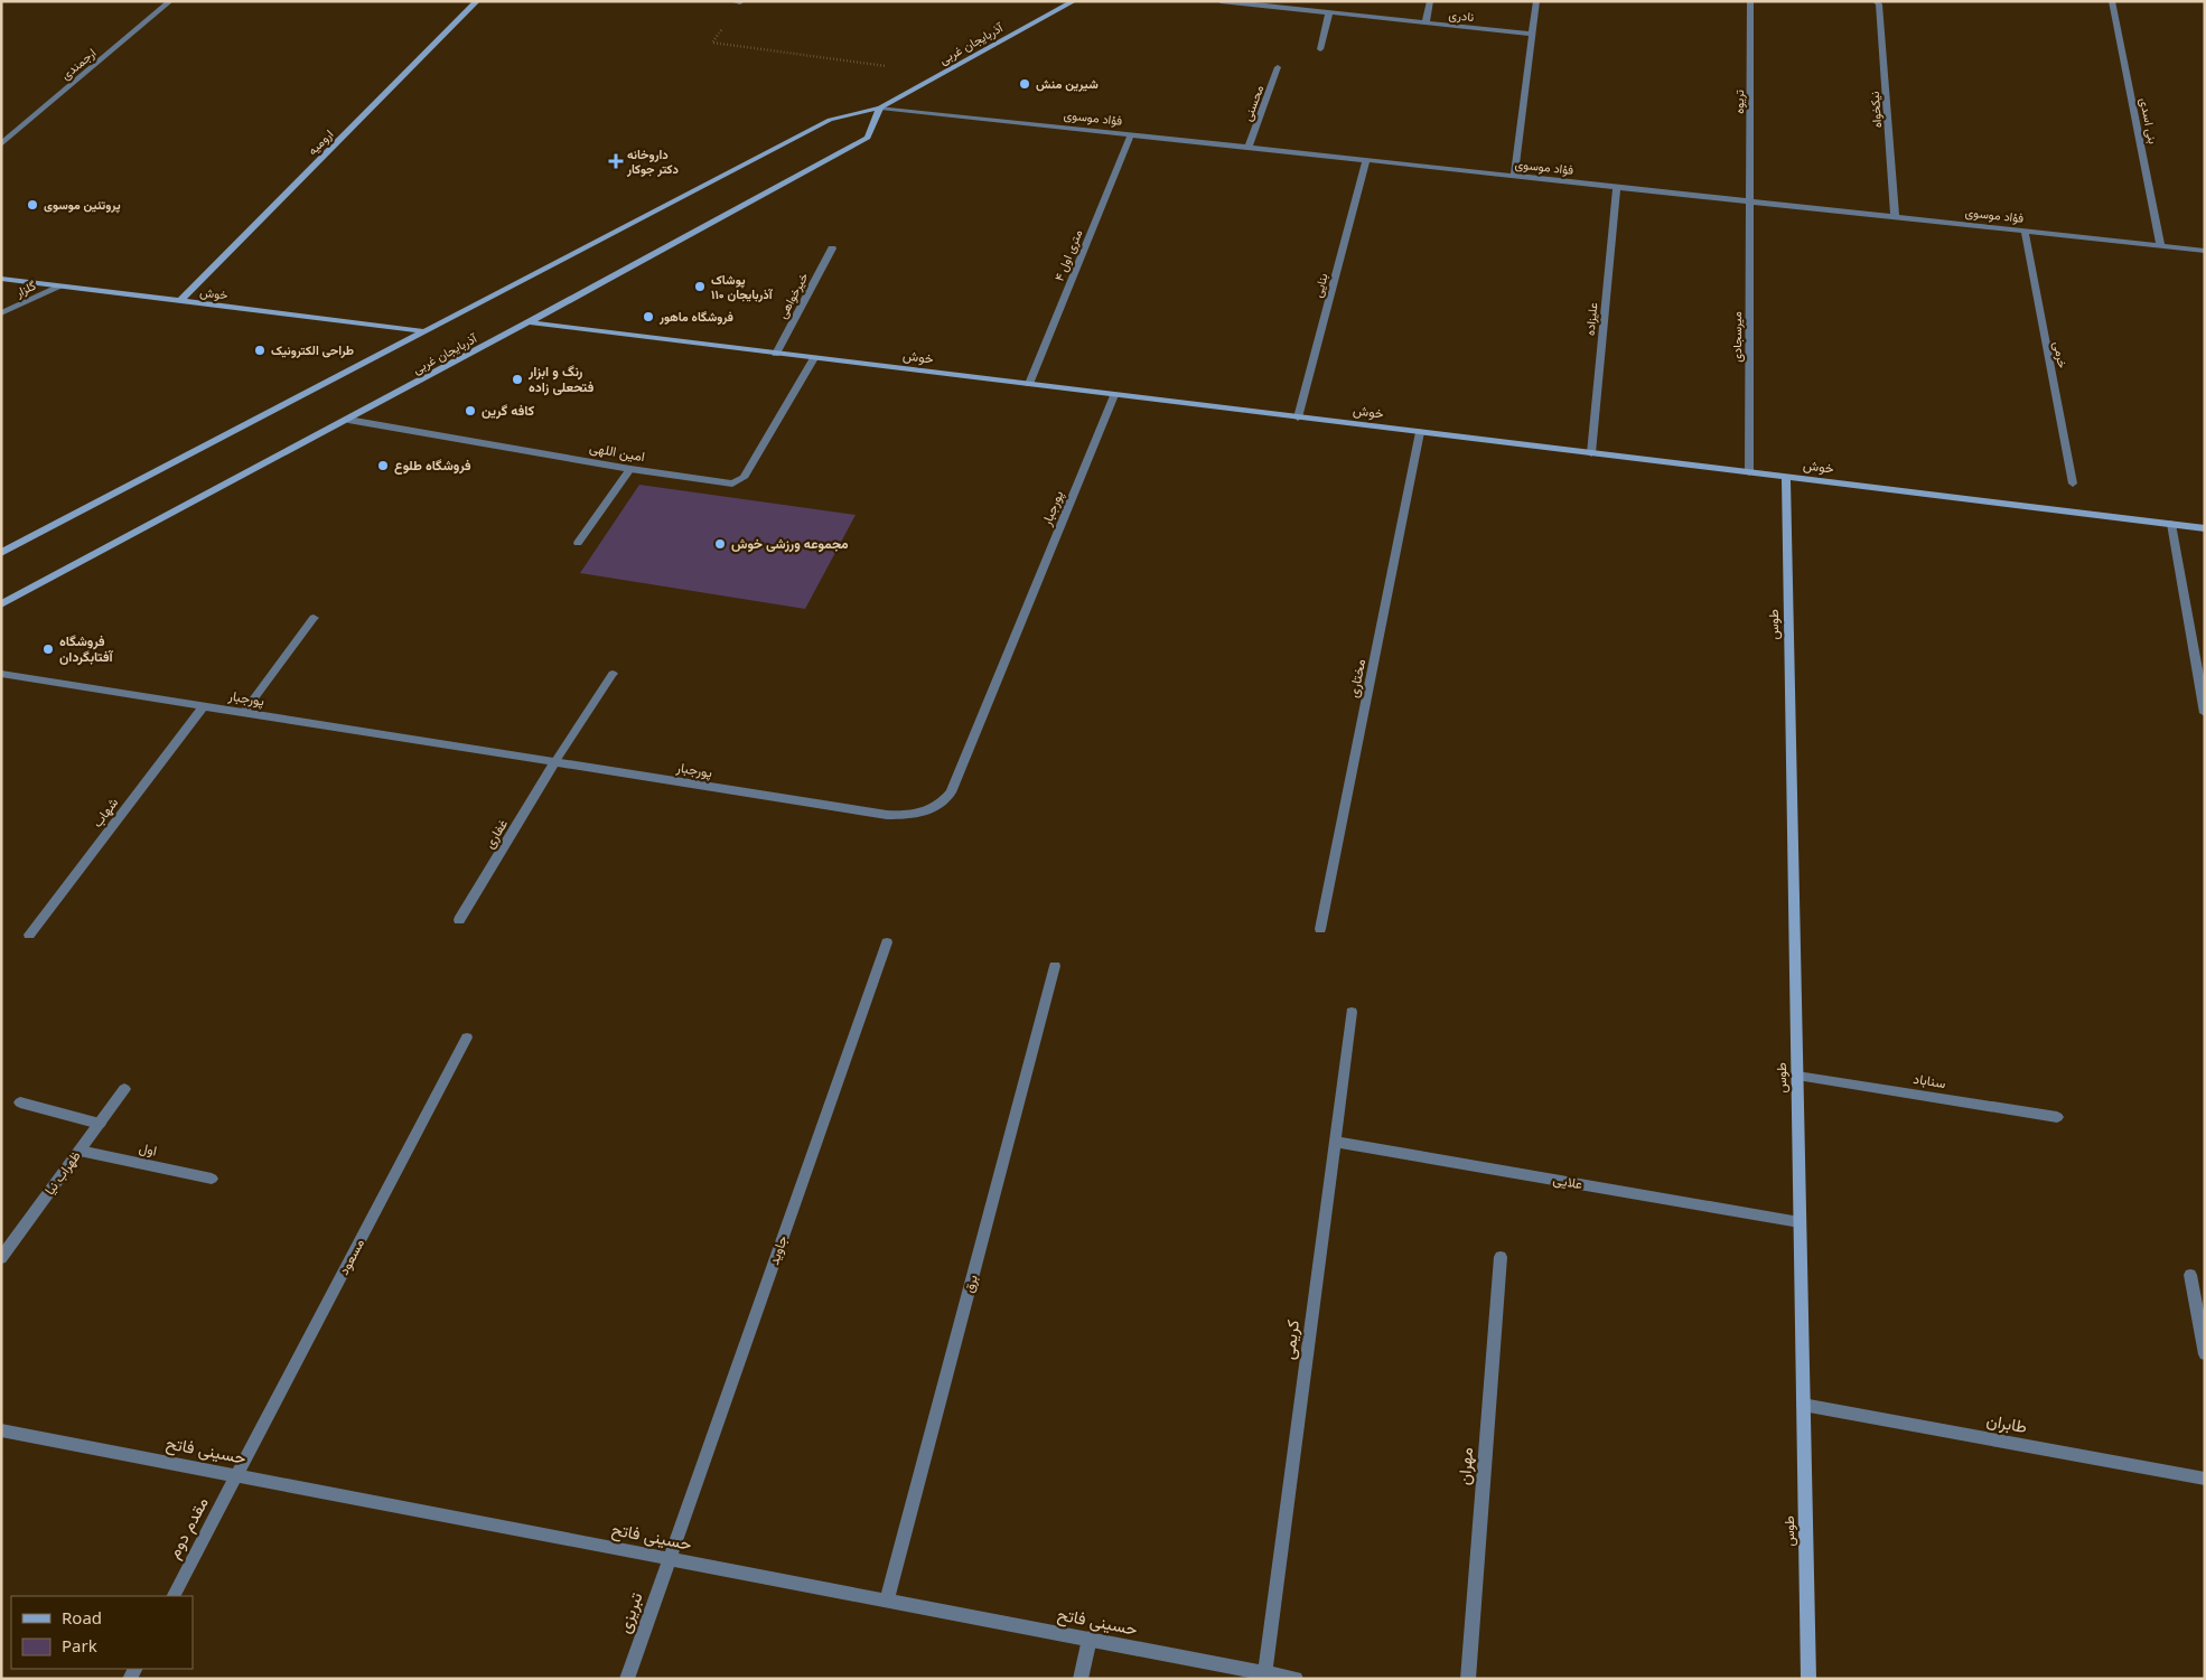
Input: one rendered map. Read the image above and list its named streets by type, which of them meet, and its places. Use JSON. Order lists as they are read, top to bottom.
{
  "streets": {
    "main road": [
      "آذربایجان غربی",
      "ارومیه",
      "خوش",
      "طوس"
    ],
    "street": [
      "نادری",
      "ارجمندی",
      "تریوه",
      "محسنی",
      "نیکخواه",
      "فؤاد موسوی",
      "بنی اسدی",
      "۴ متری اول",
      "بنایی",
      "گلزار",
      "خیرخواهی",
      "علیزاده",
      "میرسجادی",
      "خرمی",
      "امین اللهی",
      "پورجبار",
      "مختاری",
      "شهاب",
      "غفاری",
      "سناباد",
      "اول",
      "ظهراب نیا",
      "علایی",
      "جاوید",
      "مسعود",
      "برق",
      "کریمی",
      "طابران",
      "حسینی فاتح",
      "مهران",
      "مقدم دوم",
      "تبریزی"
    ]
  },
  "crossings": [
    ["آذربایجان غربی", "فؤاد موسوی"],
    ["آذربایجان غربی", "خوش"],
    ["آذربایجان غربی", "امین اللهی"],
    ["تریوه", "فؤاد موسوی"],
    ["تریوه", "میرسجادی"],
    ["محسنی", "فؤاد موسوی"],
    ["نیکخواه", "فؤاد موسوی"],
    ["فؤاد موسوی", "بنی اسدی"],
    ["فؤاد موسوی", "۴ متری اول"],
    ["فؤاد موسوی", "بنایی"],
    ["فؤاد موسوی", "علیزاده"],
    ["فؤاد موسوی", "میرسجادی"],
    ["فؤاد موسوی", "خرمی"],
    ["ارومیه", "خوش"],
    ["۴ متری اول", "خوش"],
    ["بنایی", "خوش"],
    ["گلزار", "خوش"],
    ["خوش", "خیرخواهی"],
    ["خوش", "علیزاده"],
    ["خوش", "میرسجادی"],
    ["خوش", "امین اللهی"],
    ["خوش", "پورجبار"],
    ["خوش", "طوس"],
    ["خوش", "مختاری"],
    ["پورجبار", "شهاب"],
    ["پورجبار", "غفاری"],
    ["طوس", "سناباد"],
    ["طوس", "علایی"],
    ["طوس", "طابران"],
    ["اول", "ظهراب نیا"],
    ["علایی", "کریمی"],
    ["جاوید", "حسینی فاتح"],
    ["جاوید", "تبریزی"],
    ["مسعود", "حسینی فاتح"],
    ["مسعود", "مقدم دوم"],
    ["برق", "حسینی فاتح"],
    ["کریمی", "حسینی فاتح"],
    ["حسینی فاتح", "مقدم دوم"],
    ["حسینی فاتح", "تبریزی"]
  ],
  "places": {
    "other": [
      "شیرین منش",
      "پروتئین موسوی",
      "پوشاک آذربایجان ۱۱۰",
      "فروشگاه ماهور",
      "طراحی الکترونیک",
      "رنگ و ابزار فتحعلی زاده",
      "کافه گرین",
      "فروشگاه طلوع",
      "مجموعه ورزشی خوش",
      "فروشگاه آفتابگردان"
    ],
    "health": ["داروخانه دکتر جوکار"]
  },
  "legend": ["Road", "Park"]
}
